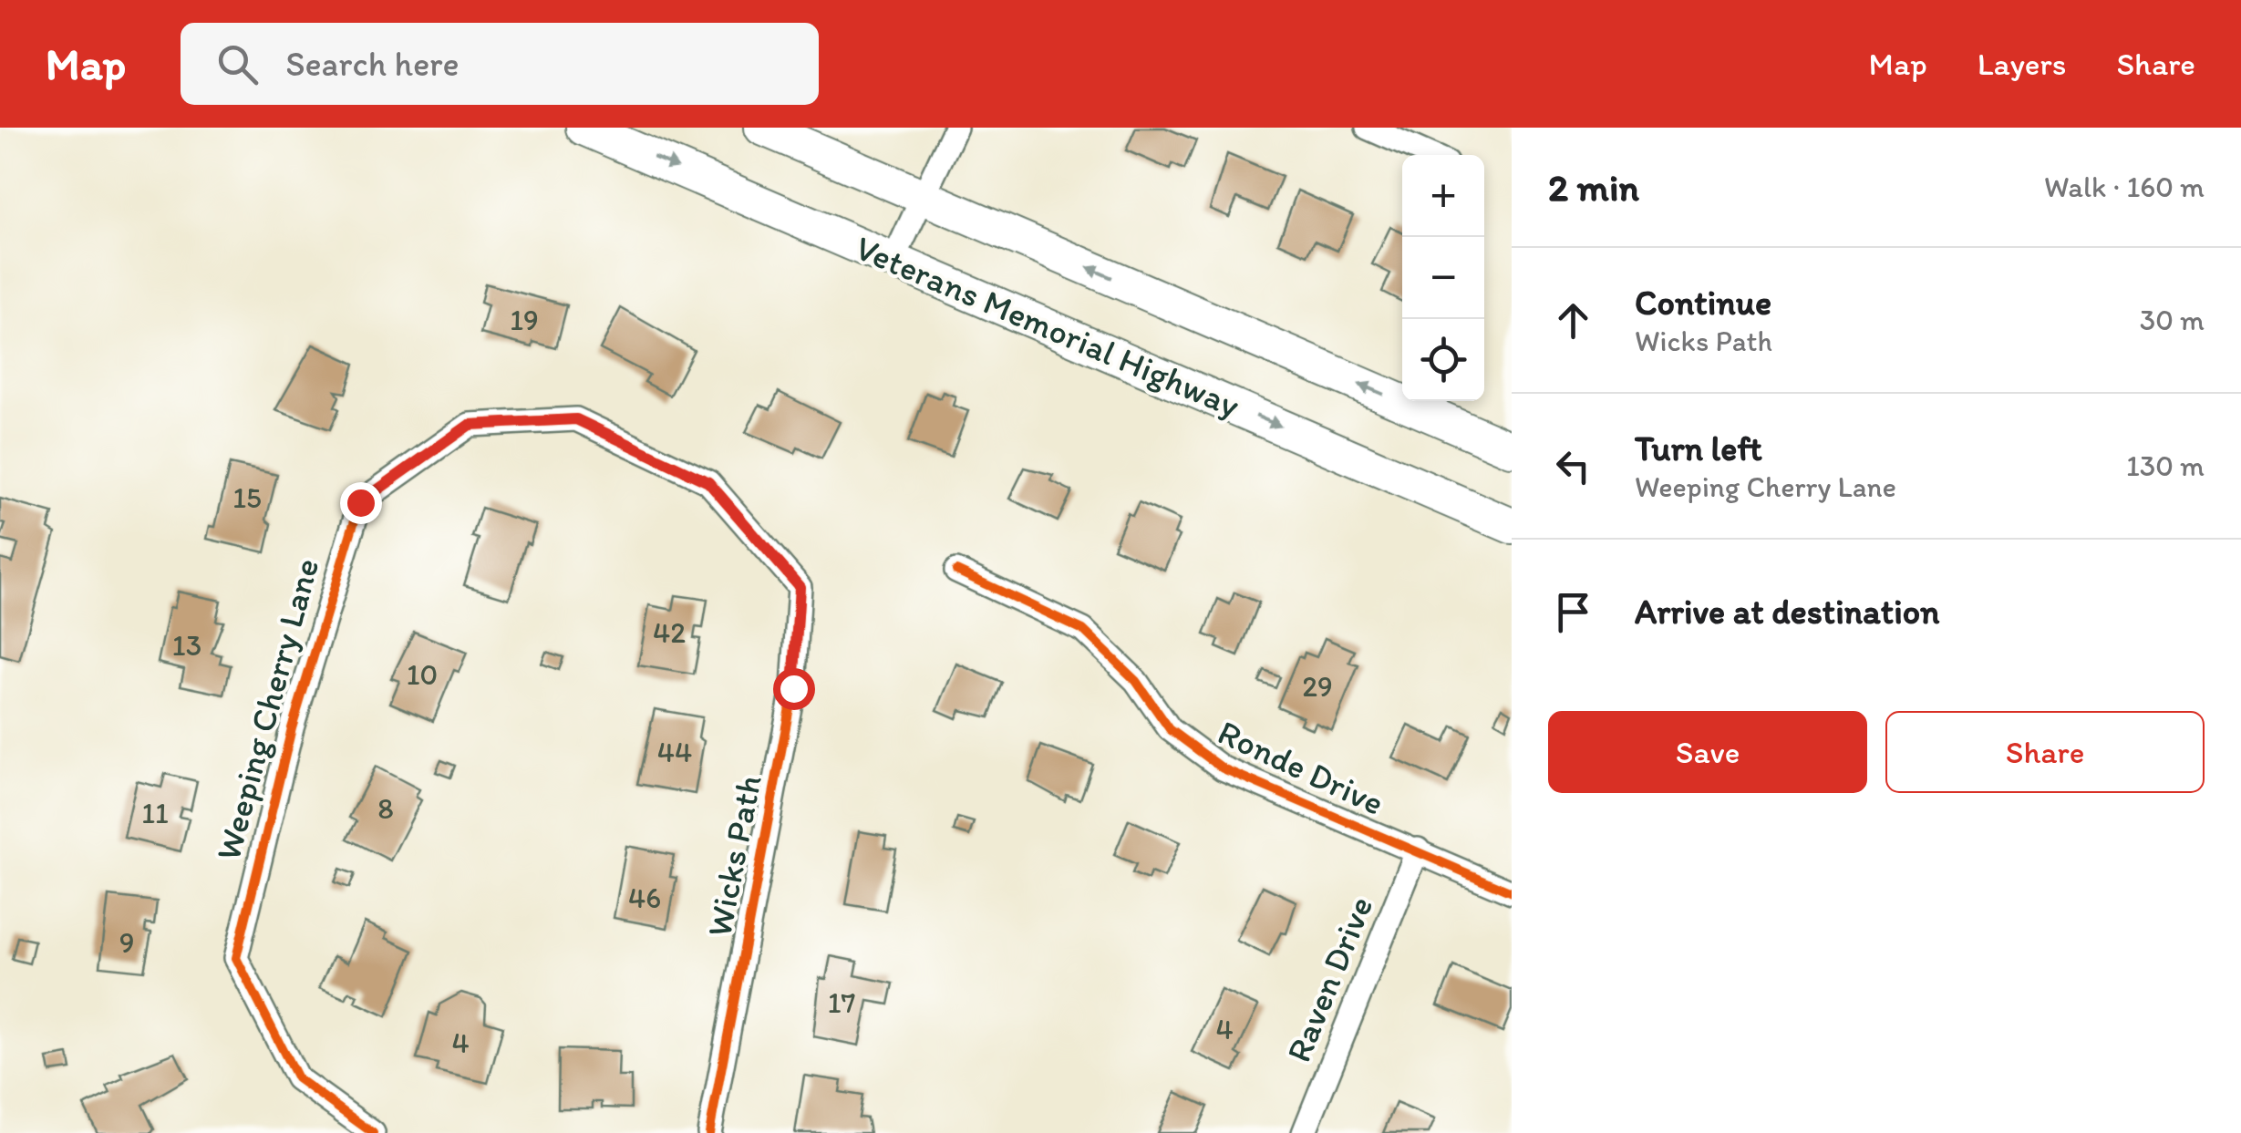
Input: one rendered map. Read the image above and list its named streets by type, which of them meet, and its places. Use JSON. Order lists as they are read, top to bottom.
{
  "streets": {
    "main road": ["Veterans Memorial Highway"],
    "street": [
      "Weeping Cherry Lane",
      "Ronde Drive",
      "Wicks Path",
      "Raven Drive"
    ]
  },
  "crossings": [
    ["Weeping Cherry Lane", "Wicks Path"],
    ["Ronde Drive", "Raven Drive"]
  ],
  "house_numbers": [
    "19",
    "15",
    "42",
    "13",
    "10",
    "29",
    "44",
    "8",
    "11",
    "46",
    "9",
    "17",
    "4",
    "4"
  ],
  "page": {
    "header": "Map",
    "search": "Search here",
    "nav": ["Map", "Layers", "Share"],
    "heading": ["2 min", "Walk · 160 m"],
    "map_buttons": ["+", "−"],
    "list": [
      ["Continue", "Wicks Path", "30 m"],
      ["Turn left", "Weeping Cherry Lane", "130 m"],
      "Arrive at destination"
    ],
    "buttons": ["Save", "Share"]
  }
}
